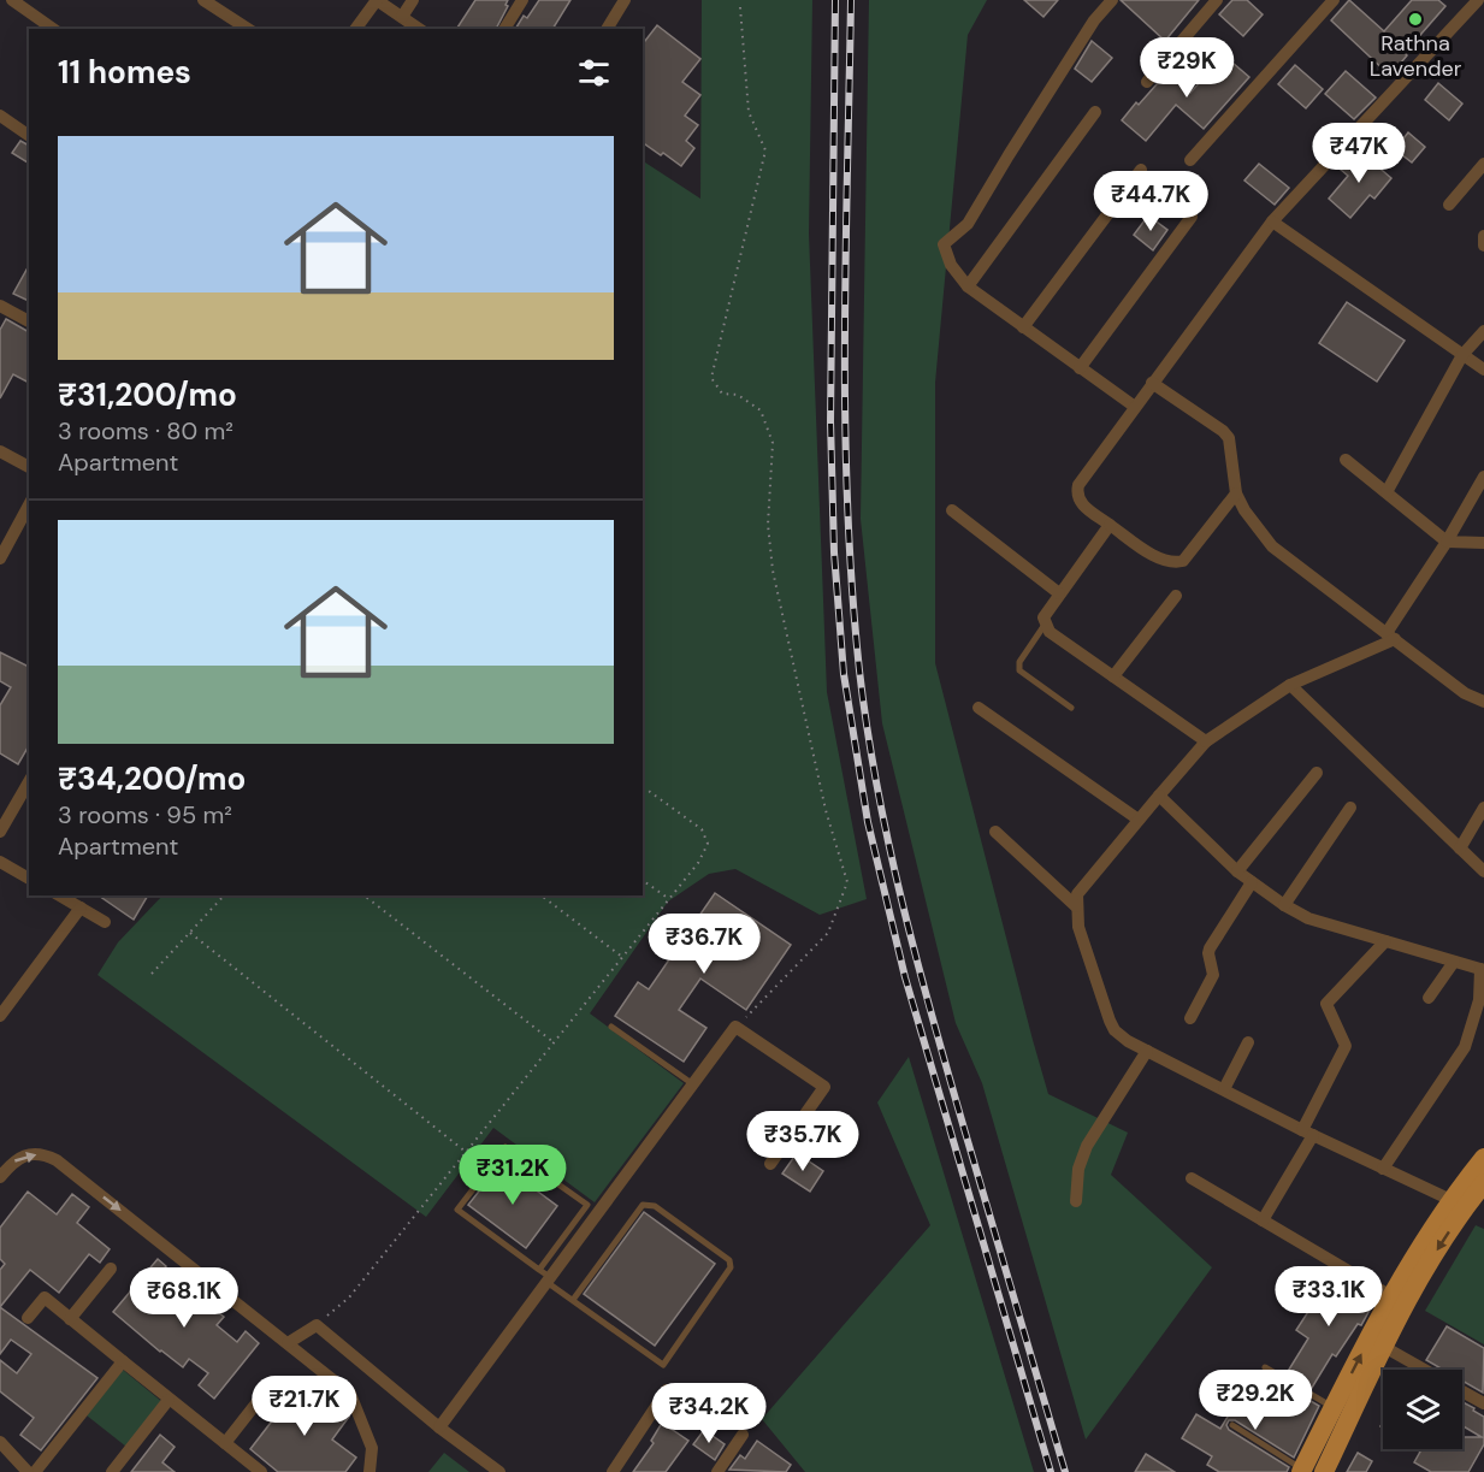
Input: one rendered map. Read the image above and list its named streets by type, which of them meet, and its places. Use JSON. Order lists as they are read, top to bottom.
{
  "places": ["Rathna Lavender"],
  "page": {
    "heading": "11 homes",
    "price": [
      "₹29K",
      "₹47K",
      "₹44.7K",
      "₹36.7K",
      "₹35.7K",
      "₹31.2K",
      "₹33.1K",
      "₹68.1K",
      "₹29.2K",
      "₹21.7K",
      "₹34.2K"
    ],
    "list": [
      {
        "name": "₹31,200/mo",
        "note": "3 rooms · 80 m² · Apartment"
      },
      {
        "name": "₹34,200/mo",
        "note": "3 rooms · 95 m² · Apartment"
      }
    ]
  }
}
